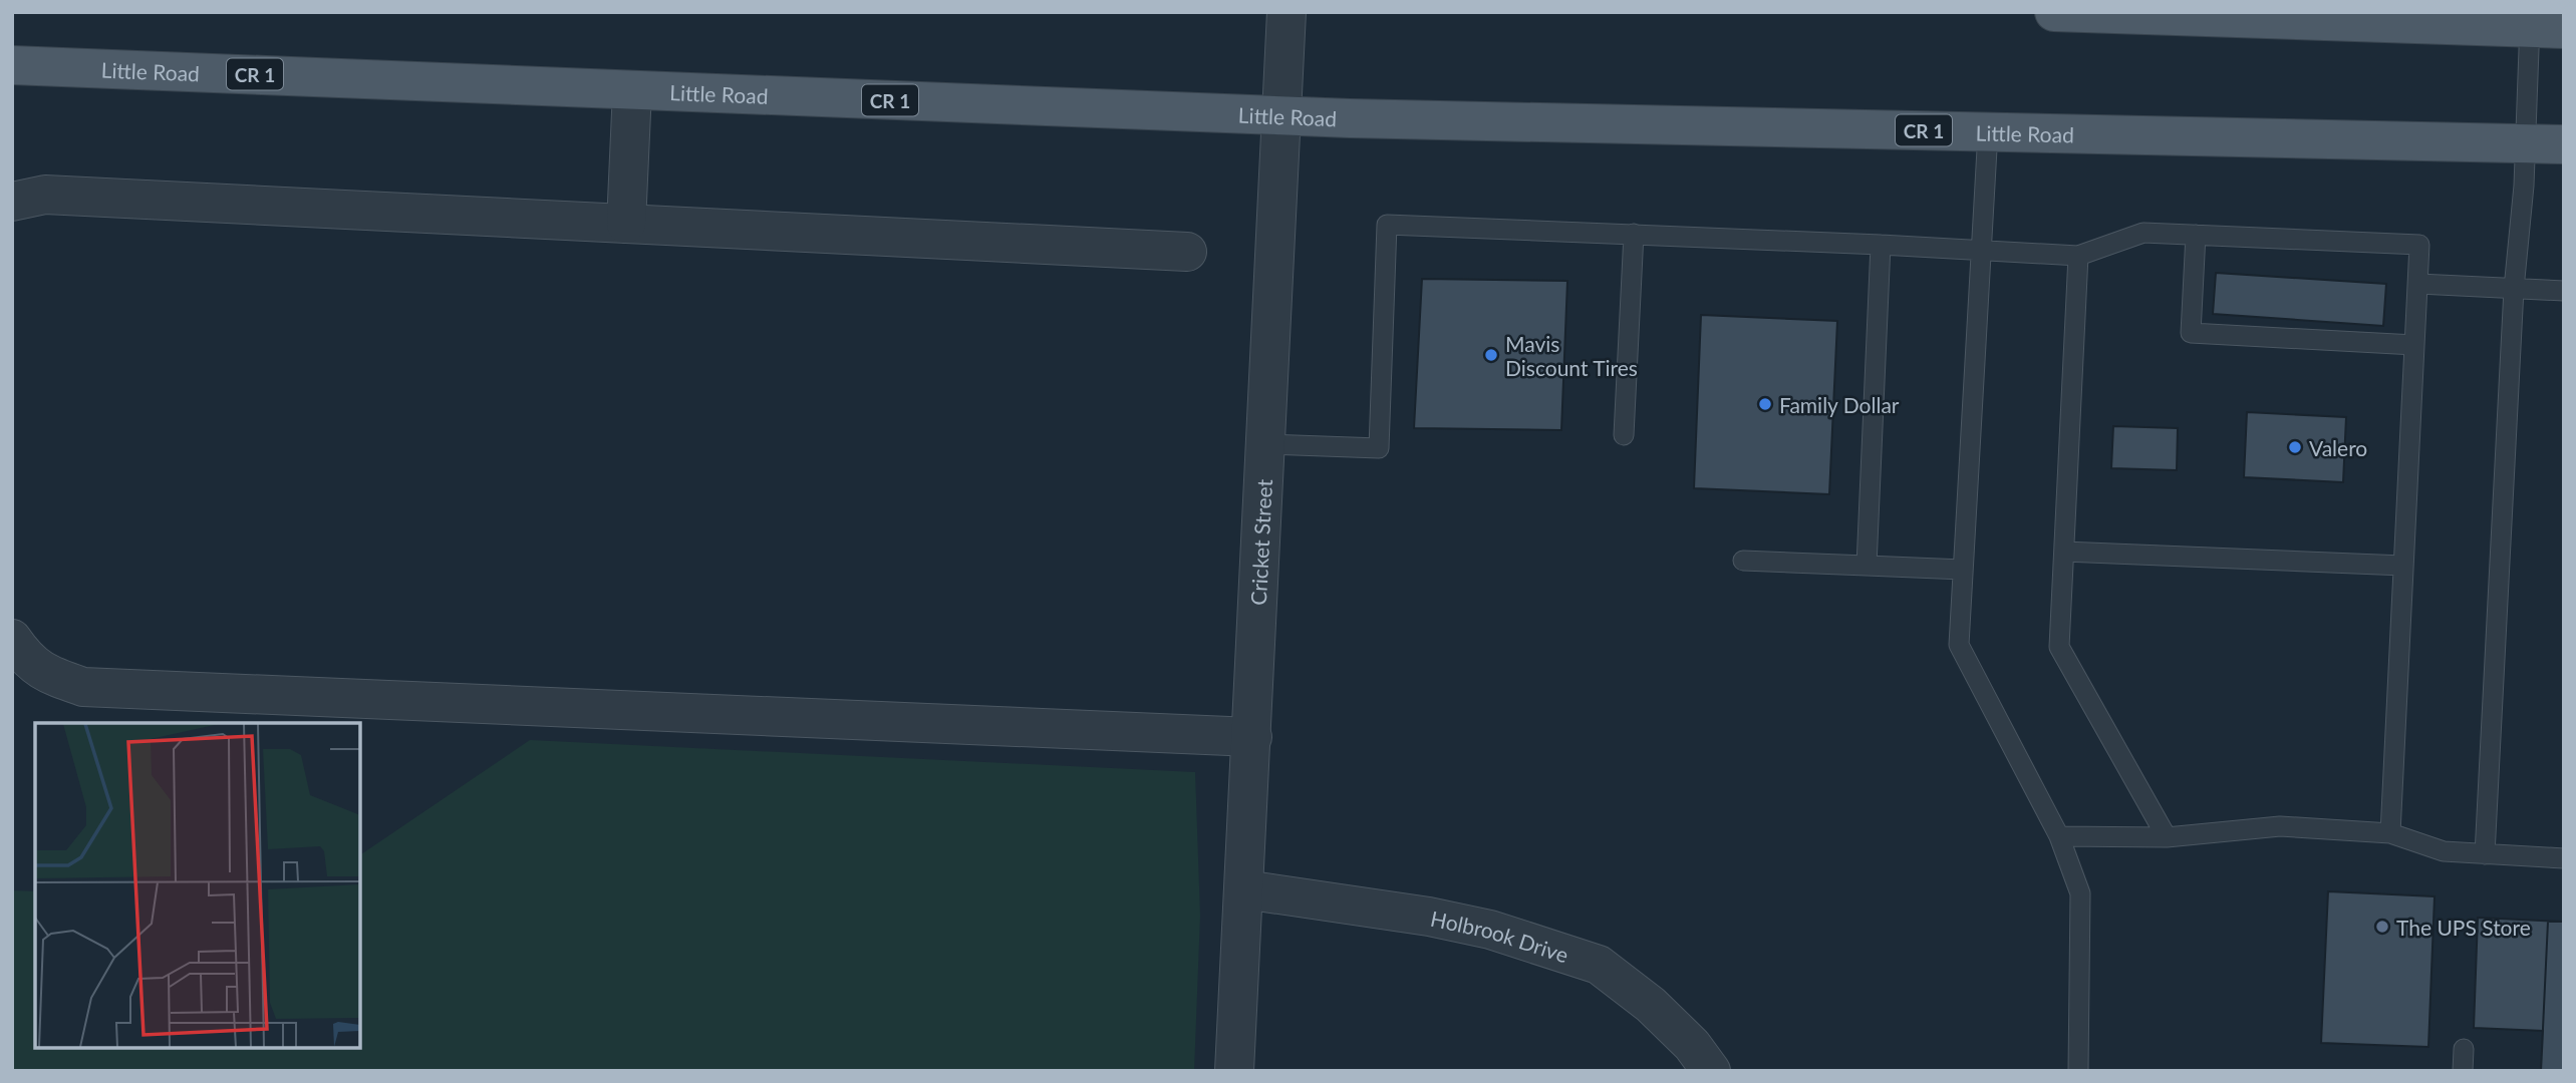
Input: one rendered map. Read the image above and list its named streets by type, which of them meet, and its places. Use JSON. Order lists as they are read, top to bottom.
{
  "streets": {
    "main road": ["Little Road", "CR 1"],
    "street": ["Cricket Street", "Holbrook Drive"]
  },
  "crossings": [
    ["Little Road", "Cricket Street"],
    ["Cricket Street", "Holbrook Drive"]
  ],
  "places": [
    "Mavis Discount Tires",
    "Family Dollar",
    "Valero",
    "The UPS Store"
  ]
}
